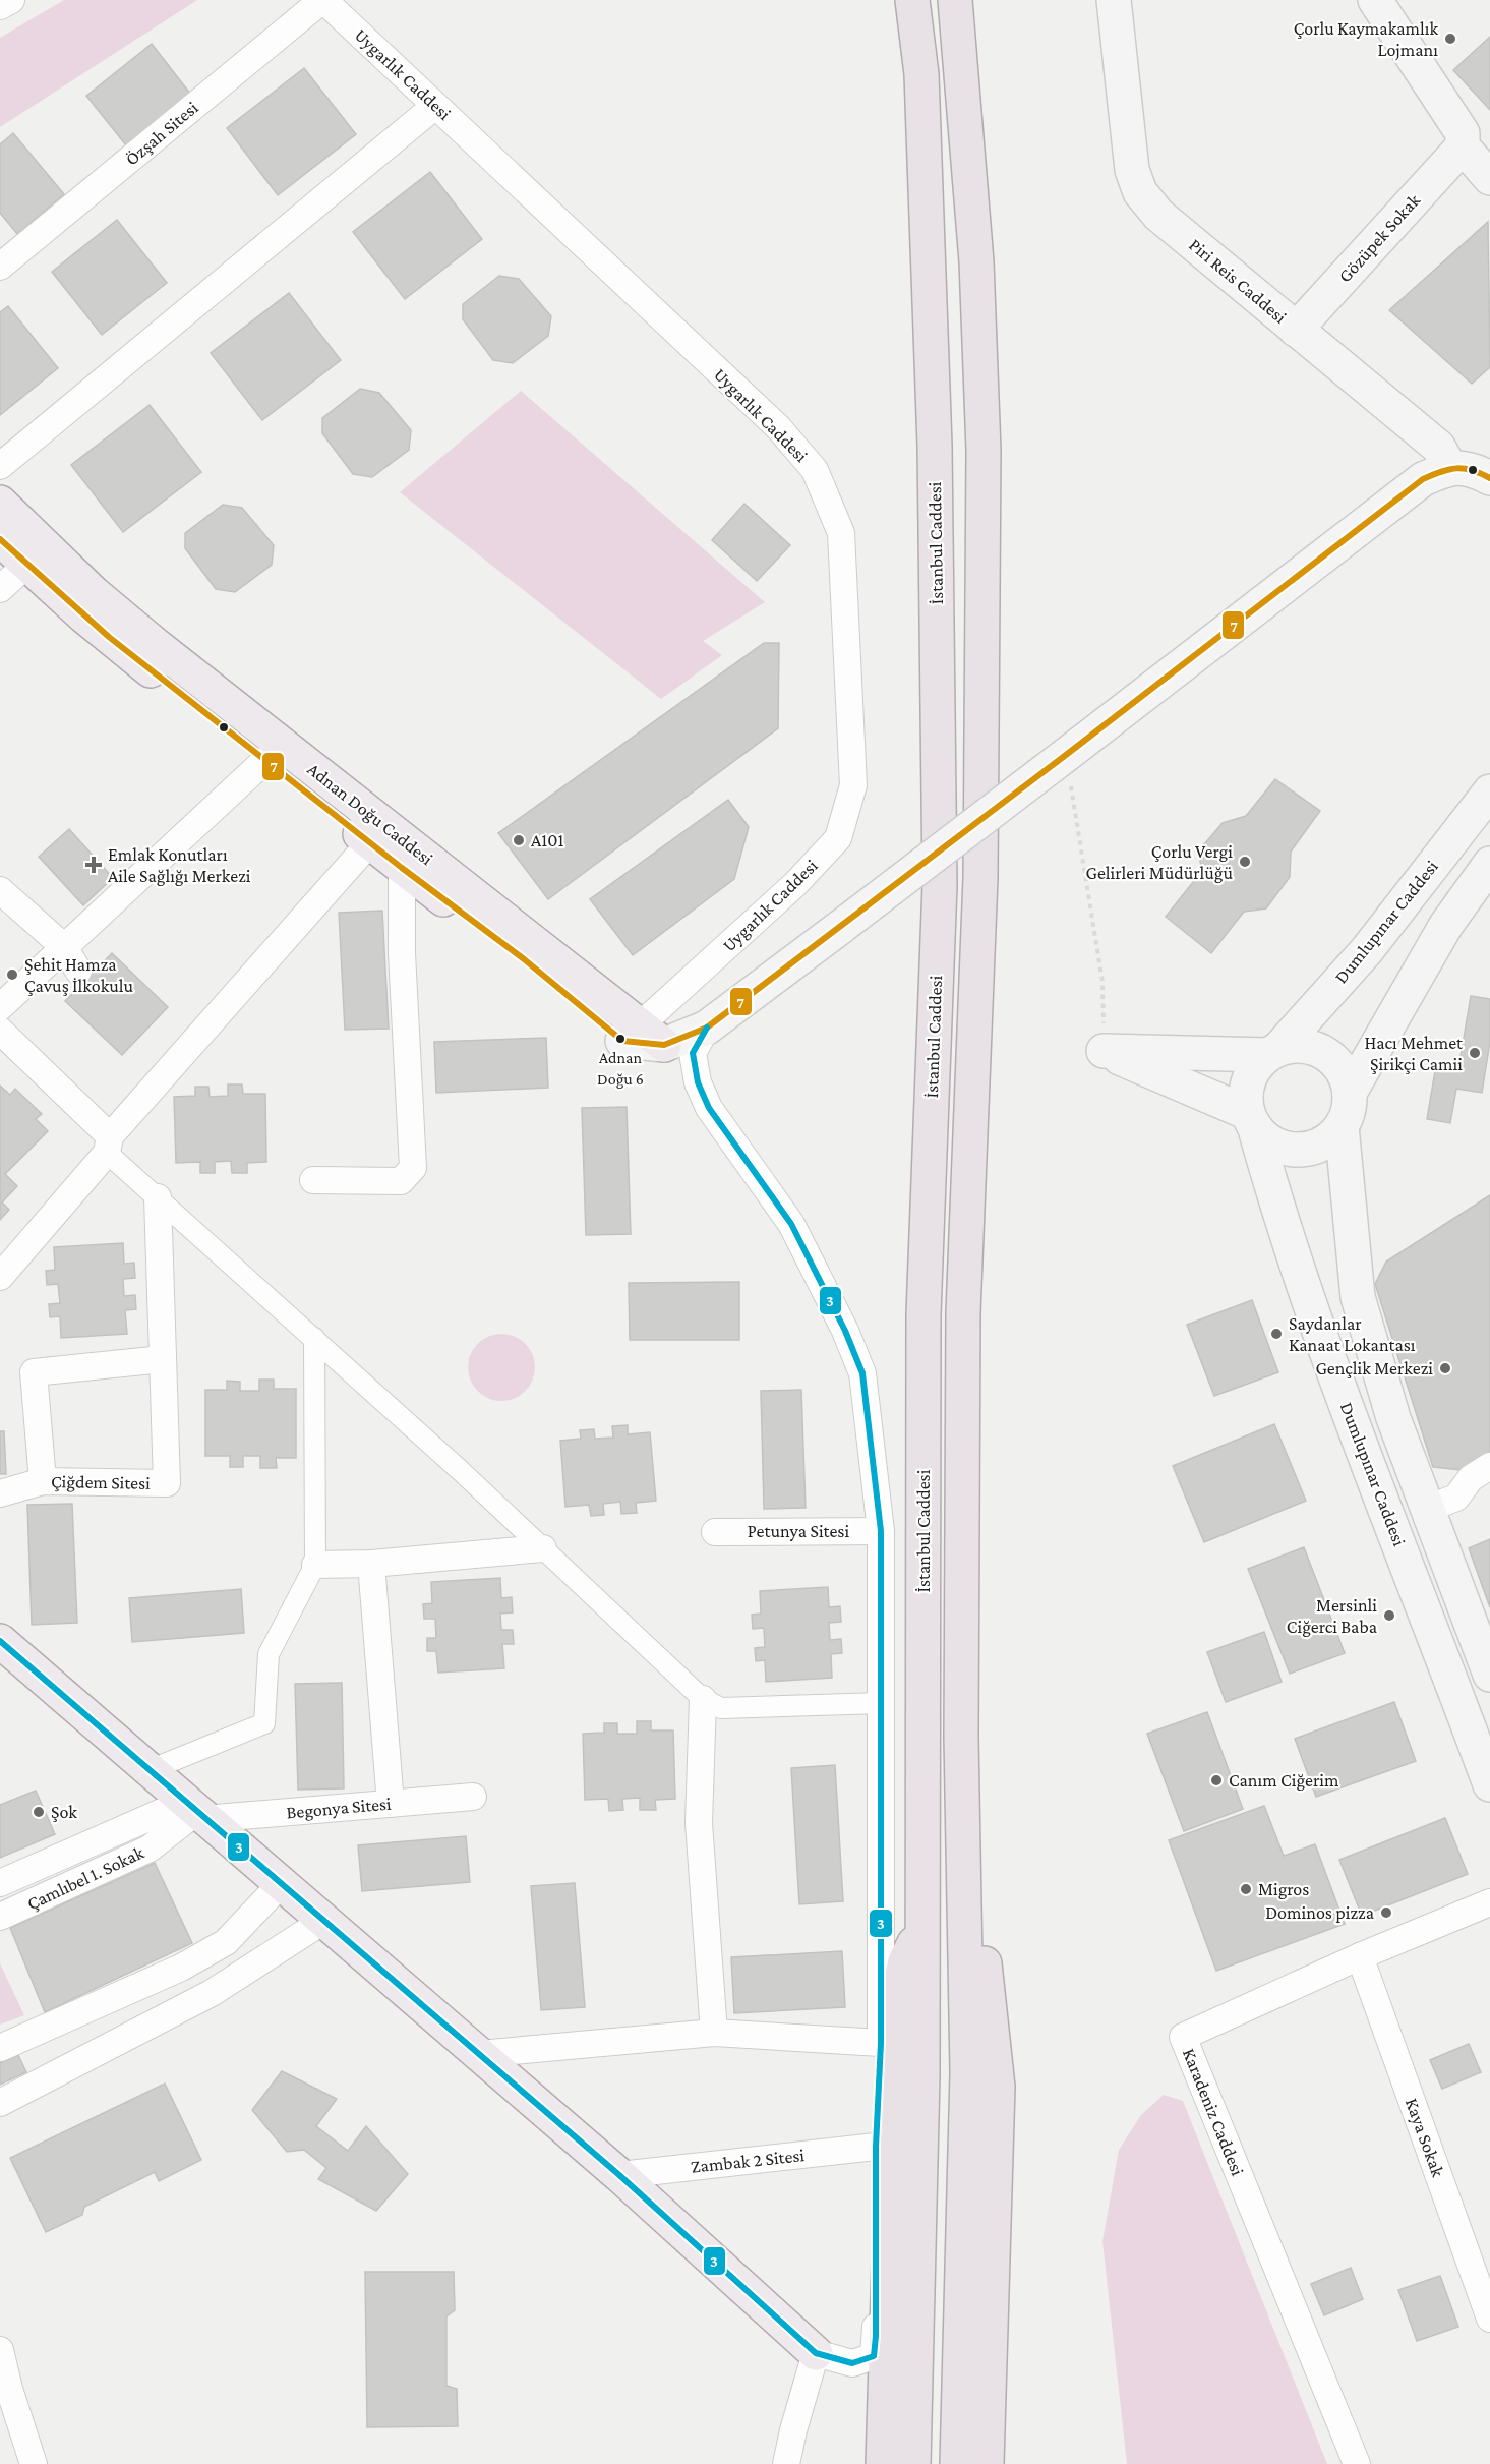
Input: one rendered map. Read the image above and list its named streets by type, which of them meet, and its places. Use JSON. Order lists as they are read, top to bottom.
{
  "streets": {
    "highway": ["İstanbul Caddesi"],
    "main road": [
      "Gözüpek Sokak",
      "Piri Reis Caddesi",
      "Adnan Doğu Caddesi",
      "Dumlupınar Caddesi"
    ],
    "street": [
      "Uygarlık Caddesi",
      "Özşah Sitesi",
      "Çiğdem Sitesi",
      "Petunya Sitesi",
      "Begonya Sitesi",
      "Çamlıbel 1. Sokak",
      "Karadeniz Caddesi",
      "Kaya Sokak",
      "Zambak 2 Sitesi"
    ]
  },
  "crossings": [
    ["Uygarlık Caddesi", "Özşah Sitesi"],
    ["Uygarlık Caddesi", "Adnan Doğu Caddesi"],
    ["Gözüpek Sokak", "Piri Reis Caddesi"],
    ["Begonya Sitesi", "Çamlıbel 1. Sokak"],
    ["Karadeniz Caddesi", "Kaya Sokak"]
  ],
  "places": {
    "other": [
      "Çorlu Kaymakamlık Lojmanı",
      "A101",
      "Çorlu Vergi Gelirleri Müdürlüğü",
      "Şehit Hamza Çavuş İlkokulu",
      "Adnan Doğu 6",
      "Hacı Mehmet Şirikçi Camii",
      "Saydanlar Kanaat Lokantası",
      "Gençlik Merkezi",
      "Mersinli Ciğerci Baba",
      "Canım Ciğerim",
      "Şok",
      "Migros",
      "Dominos pizza"
    ],
    "health": ["Emlak Konutları Aile Sağlığı Merkezi"]
  },
  "lines": ["transit line 7", "transit line 3"]
}
